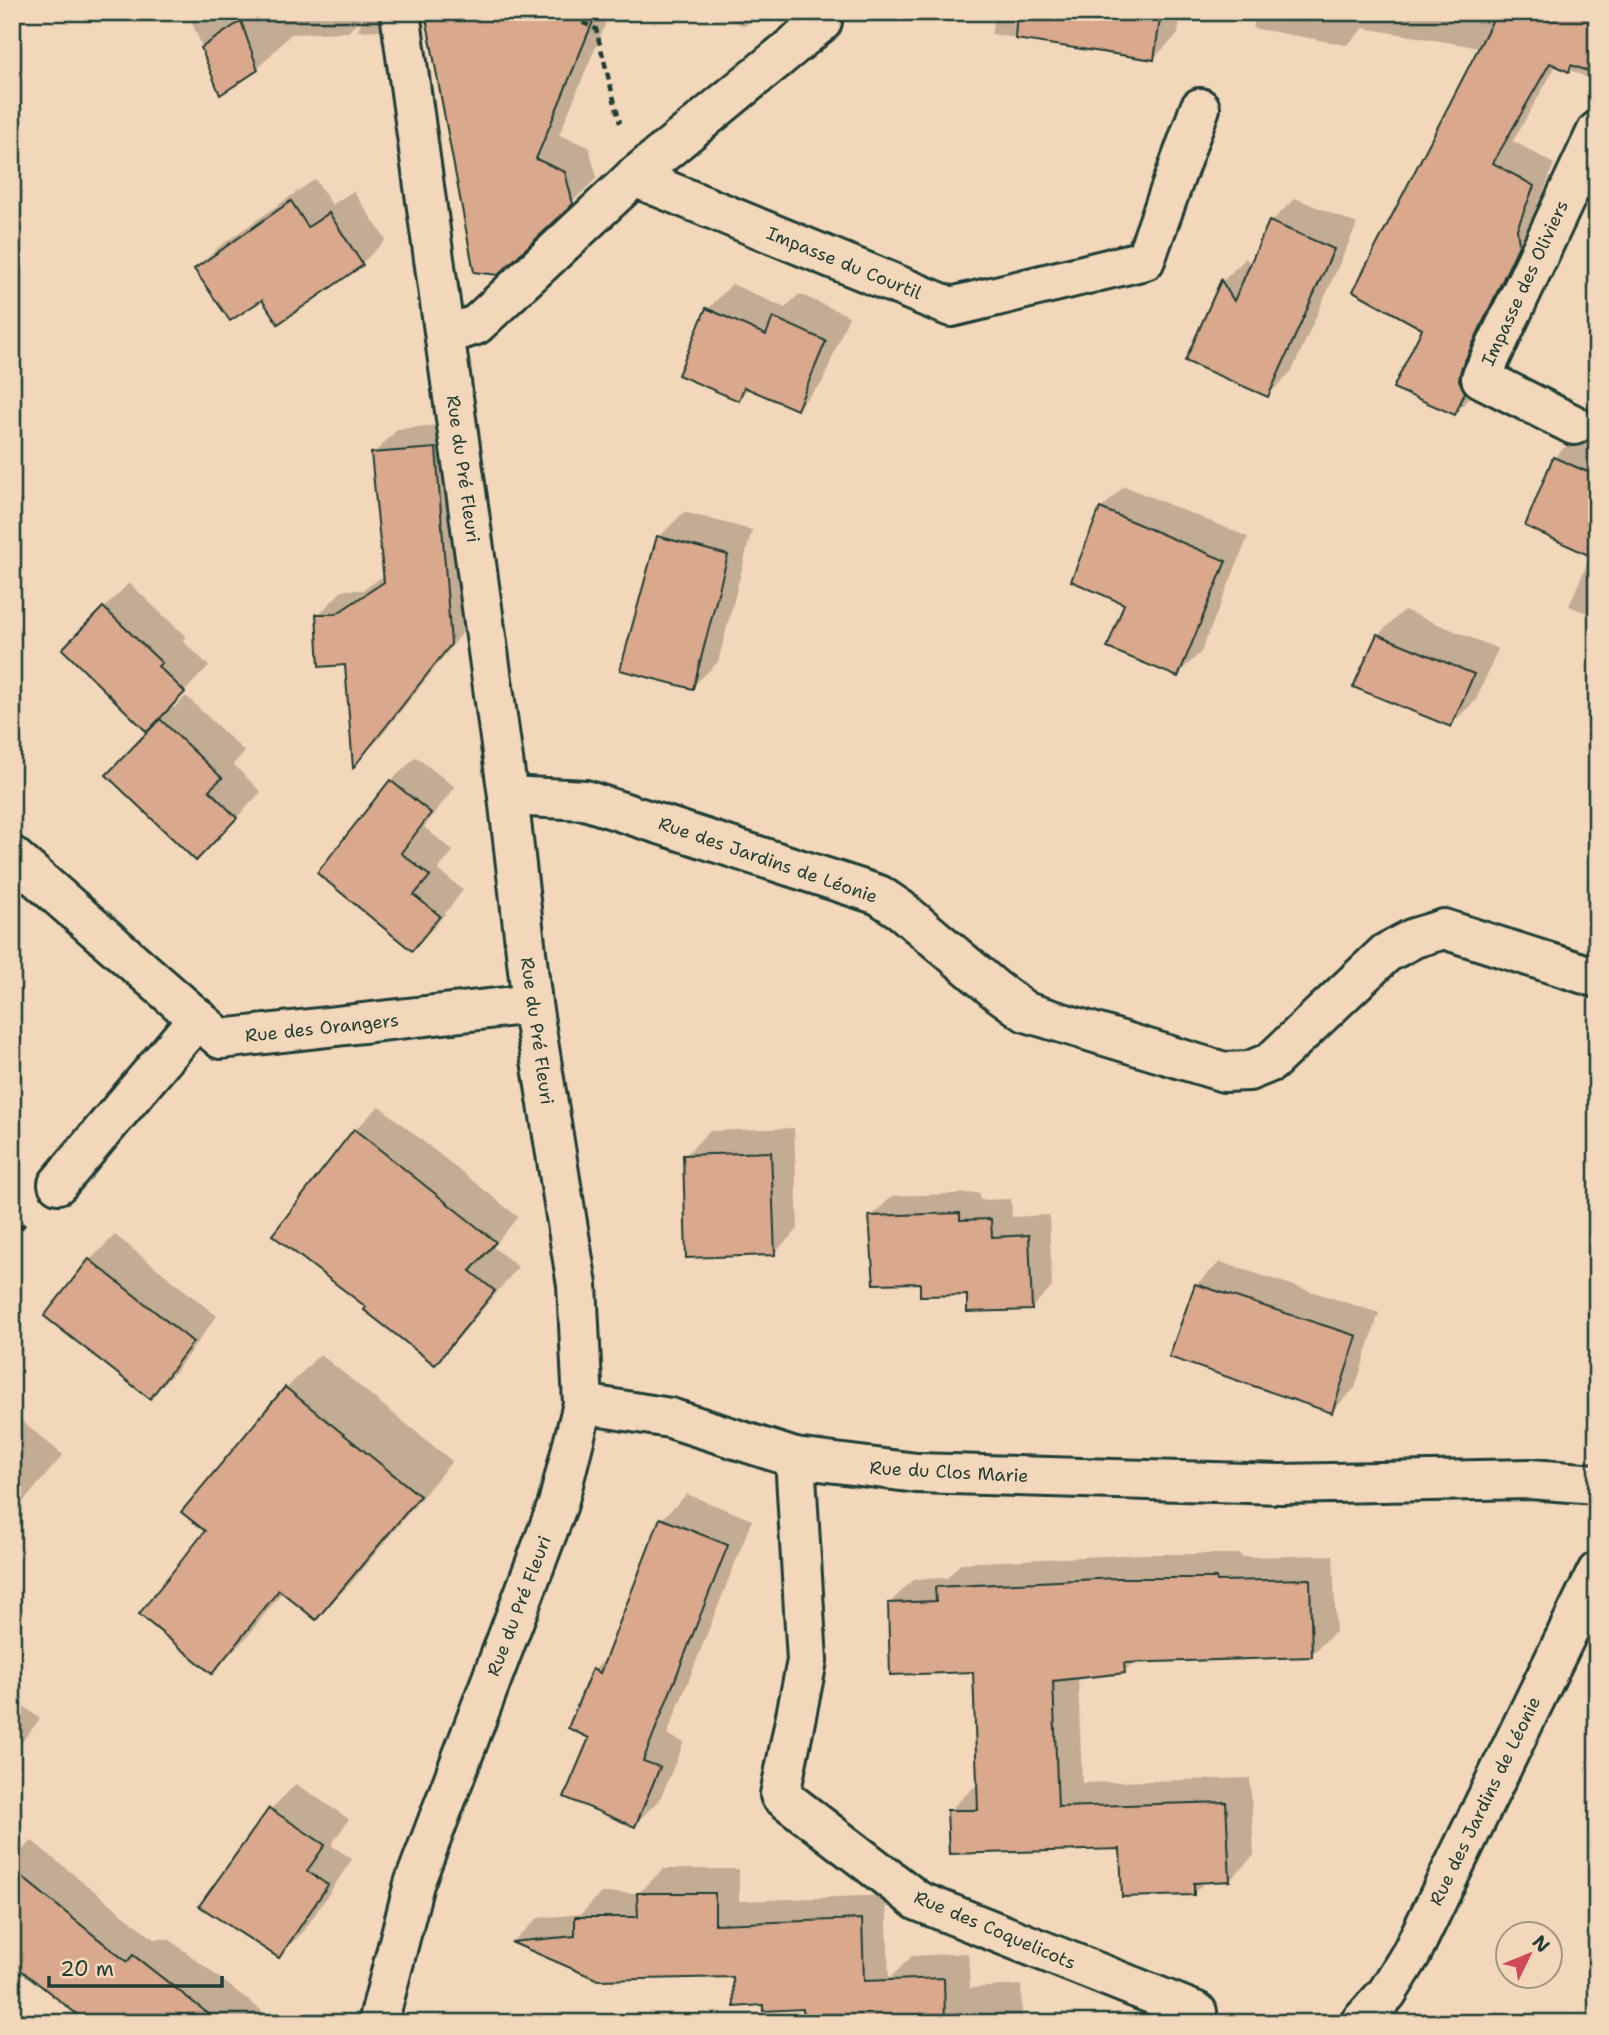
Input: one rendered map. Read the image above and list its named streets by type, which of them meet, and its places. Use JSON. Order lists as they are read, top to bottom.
{
  "streets": {
    "street": [
      "Impasse du Courtil",
      "Impasse des Oliviers",
      "Rue du Pré Fleuri",
      "Rue des Jardins de Léonie",
      "Rue des Orangers",
      "Rue du Clos Marie",
      "Rue des Coquelicots"
    ]
  },
  "crossings": [
    ["Rue du Pré Fleuri", "Rue des Jardins de Léonie"],
    ["Rue du Pré Fleuri", "Rue des Orangers"],
    ["Rue du Pré Fleuri", "Rue du Clos Marie"],
    ["Rue du Clos Marie", "Rue des Coquelicots"]
  ],
  "scale_bar": "20 m",
  "north": "top right"
}
